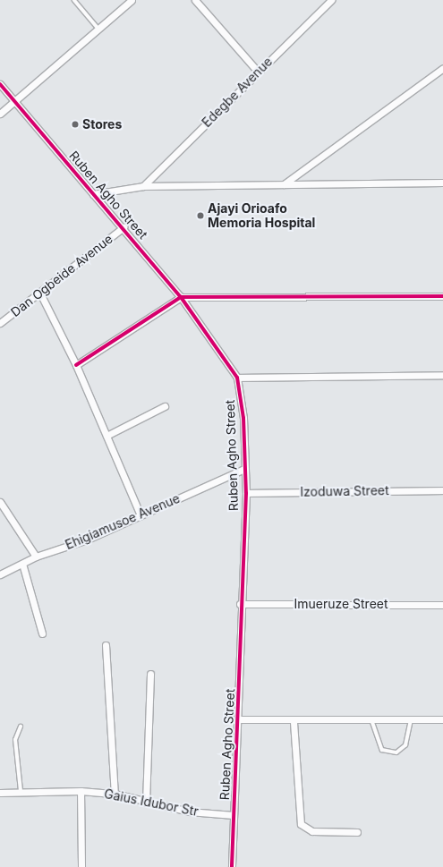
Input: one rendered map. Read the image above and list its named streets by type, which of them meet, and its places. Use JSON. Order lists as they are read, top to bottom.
{
  "streets": {
    "street": [
      "Edegbe Avenue",
      "Ruben Agho Street",
      "Dan Ogbeide Avenue",
      "Izoduwa Street",
      "Ehigiamusoe Avenue",
      "Imueruze Street",
      "Gaius Idubor Str"
    ]
  },
  "crossings": [
    ["Ruben Agho Street", "Dan Ogbeide Avenue"],
    ["Ruben Agho Street", "Izoduwa Street"],
    ["Ruben Agho Street", "Ehigiamusoe Avenue"],
    ["Ruben Agho Street", "Imueruze Street"],
    ["Ruben Agho Street", "Gaius Idubor Str"]
  ],
  "places": ["Stores", "Ajayi Orioafo Memoria Hospital"]
}
